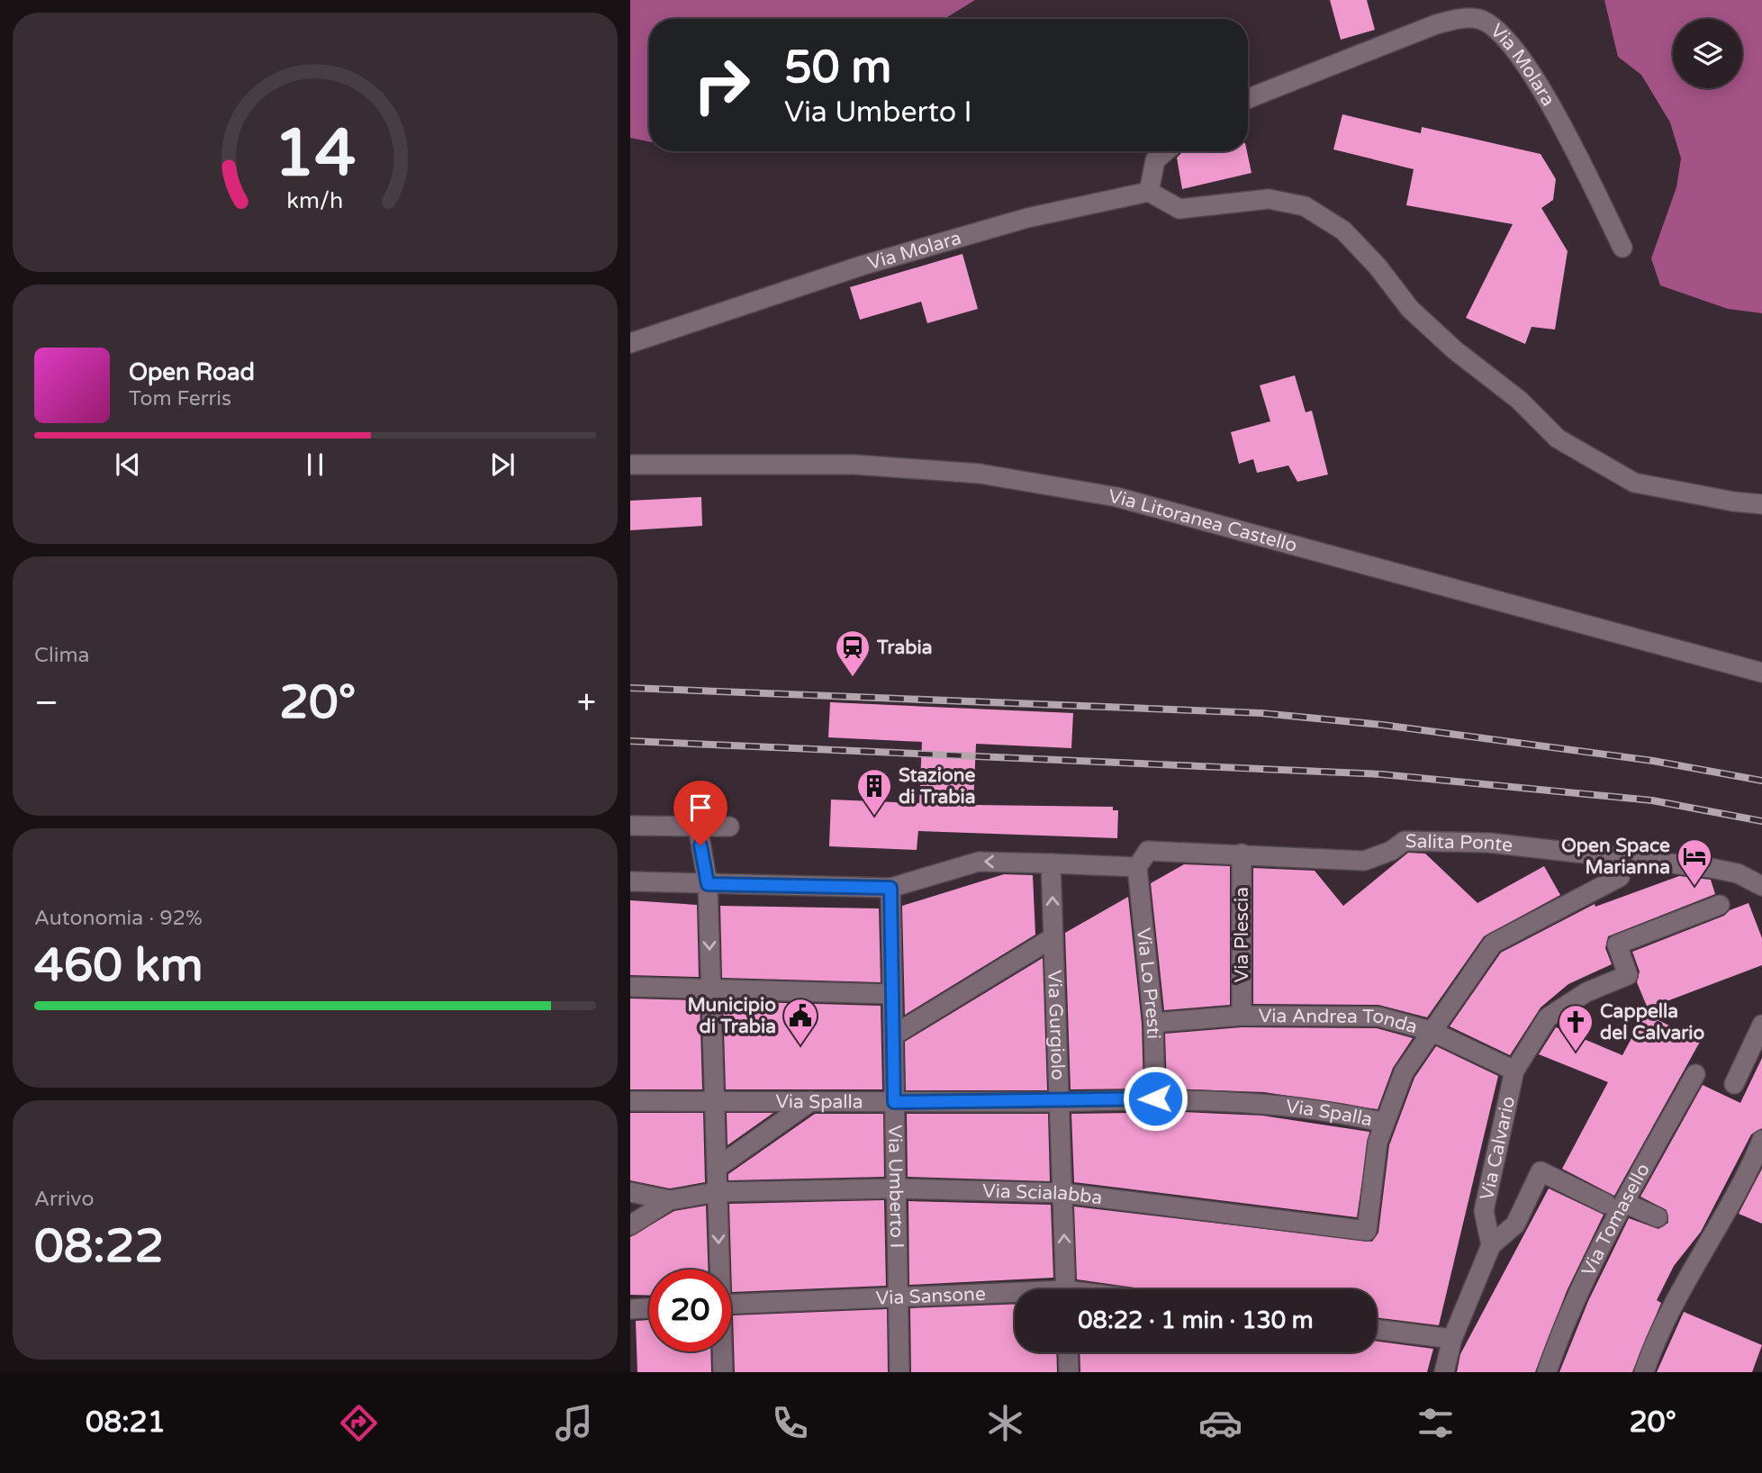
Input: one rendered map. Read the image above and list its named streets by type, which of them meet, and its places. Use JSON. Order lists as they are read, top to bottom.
{
  "streets": {
    "street": [
      "Via Molara",
      "Via Litoranea Castello",
      "Salita Ponte",
      "Via Plescia",
      "Via Lo Presti",
      "Via Andrea Tonda",
      "Via Gurgiolo",
      "Via Spalla",
      "Via Calvario",
      "Via Umberto I",
      "Via Scialabba",
      "Via Tomasello",
      "Via Sansone"
    ]
  },
  "crossings": [
    ["Salita Ponte", "Via Plescia"],
    ["Salita Ponte", "Via Lo Presti"],
    ["Via Plescia", "Via Andrea Tonda"],
    ["Via Lo Presti", "Via Andrea Tonda"],
    ["Via Lo Presti", "Via Spalla"],
    ["Via Andrea Tonda", "Via Calvario"],
    ["Via Gurgiolo", "Via Spalla"],
    ["Via Gurgiolo", "Via Scialabba"],
    ["Via Spalla", "Via Umberto I"],
    ["Via Spalla", "Via Scialabba"],
    ["Via Umberto I", "Via Scialabba"],
    ["Via Umberto I", "Via Sansone"]
  ],
  "one_way": ["Via Gurgiolo"],
  "places": {
    "station": ["Trabia"],
    "building": ["Stazione di Trabia"],
    "hotel": ["Open Space Marianna"],
    "public building": ["Municipio di Trabia"],
    "church": ["Cappella del Calvario"]
  },
  "page": {
    "turn": ["50 m", "Via Umberto I"],
    "song": ["Open Road", "Tom Ferris"],
    "tile": [
      "Clima",
      ["Autonomia · 92%", "460 km"],
      ["Arrivo", "08:22"]
    ],
    "heat": ["−", "20°", "+"],
    "limit": "20",
    "trip": "08:22 · 1 min · 130 m",
    "tabs": ["08:21", "20°"],
    "gauge": ["14", "km/h"]
  }
}
